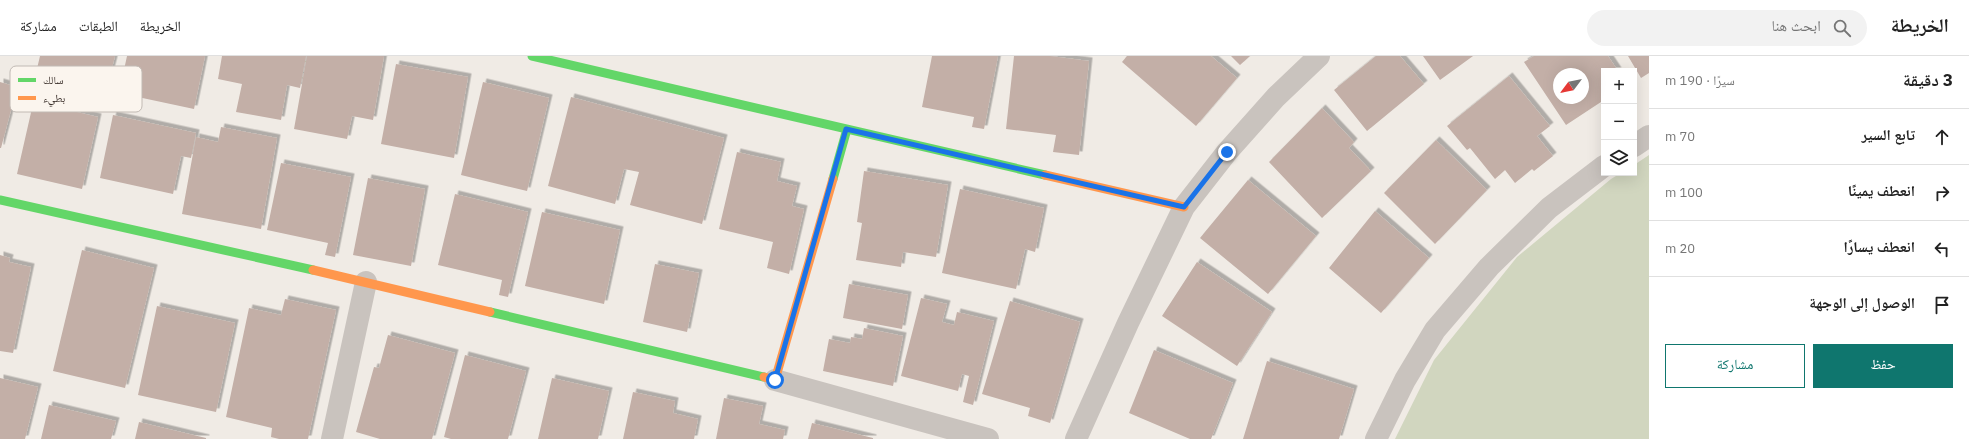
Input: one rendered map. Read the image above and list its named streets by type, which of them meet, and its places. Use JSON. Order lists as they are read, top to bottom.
{
  "legend": ["سالك", "بطيء"],
  "north": "bottom left",
  "page": {
    "header": "الخريطة",
    "search": "ابحث هنا",
    "nav": ["الخريطة", "الطبقات", "مشاركة"],
    "heading": ["3 دقيقة", "سيرًا · 190 m"],
    "map_buttons": ["+", "−"],
    "list": [
      ["تابع السير", "70 m"],
      ["انعطف يمينًا", "100 m"],
      ["انعطف يسارًا", "20 m"],
      "الوصول إلى الوجهة"
    ],
    "buttons": ["حفظ", "مشاركة"]
  }
}
